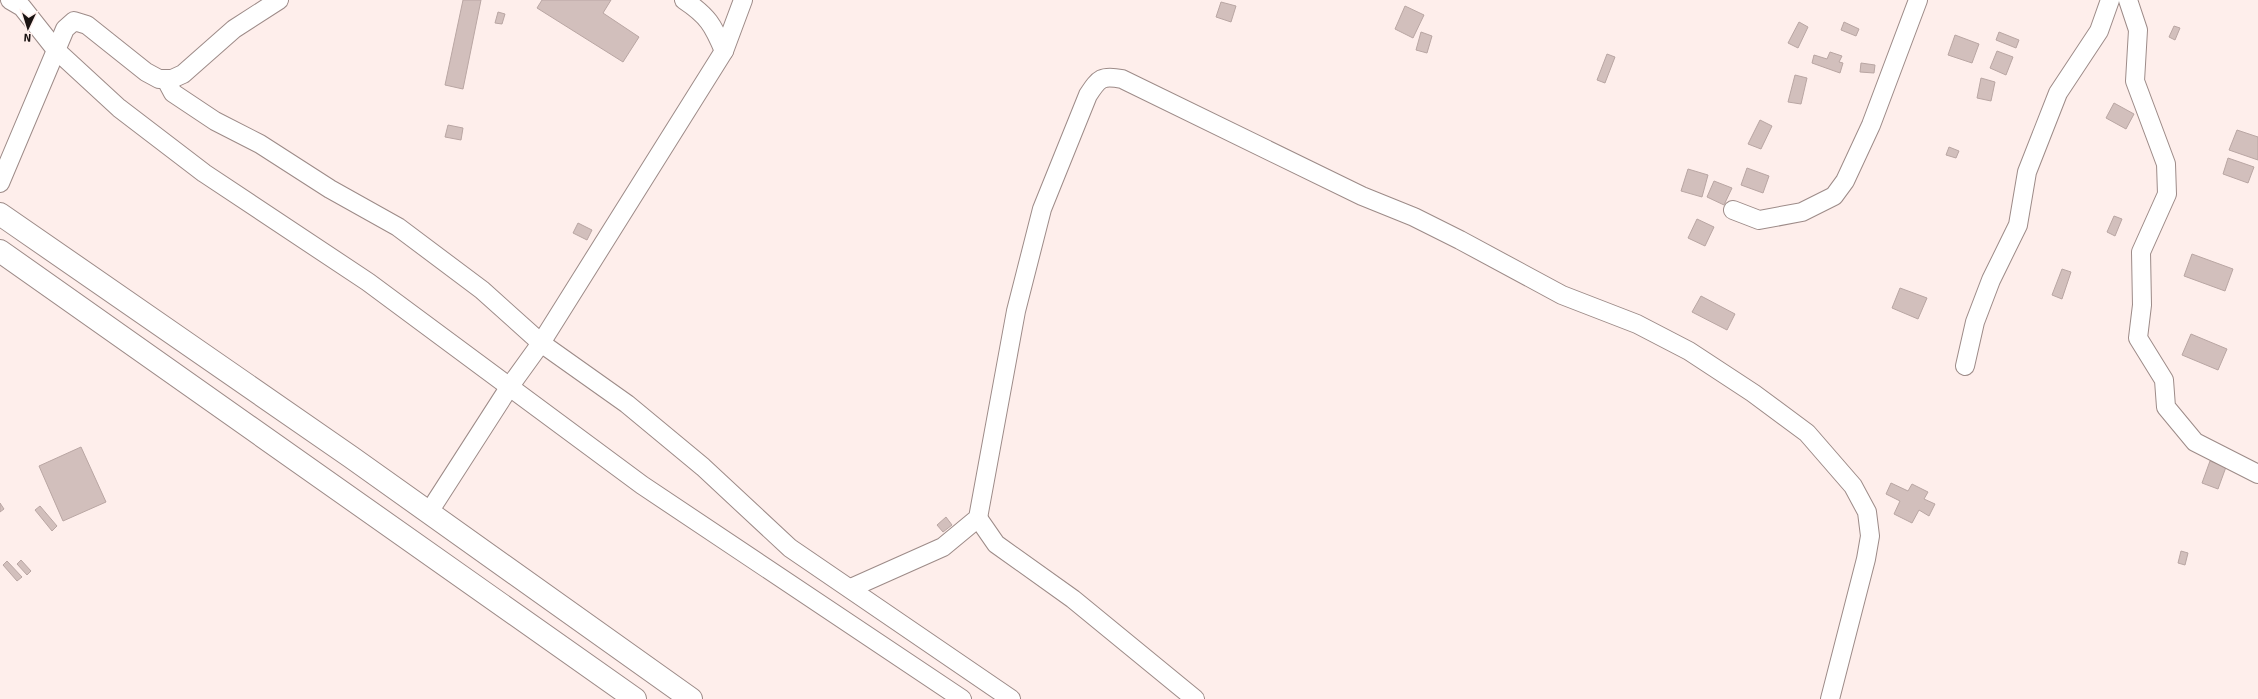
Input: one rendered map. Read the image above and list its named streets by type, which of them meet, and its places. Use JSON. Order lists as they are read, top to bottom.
{
  "north": "bottom"
}
